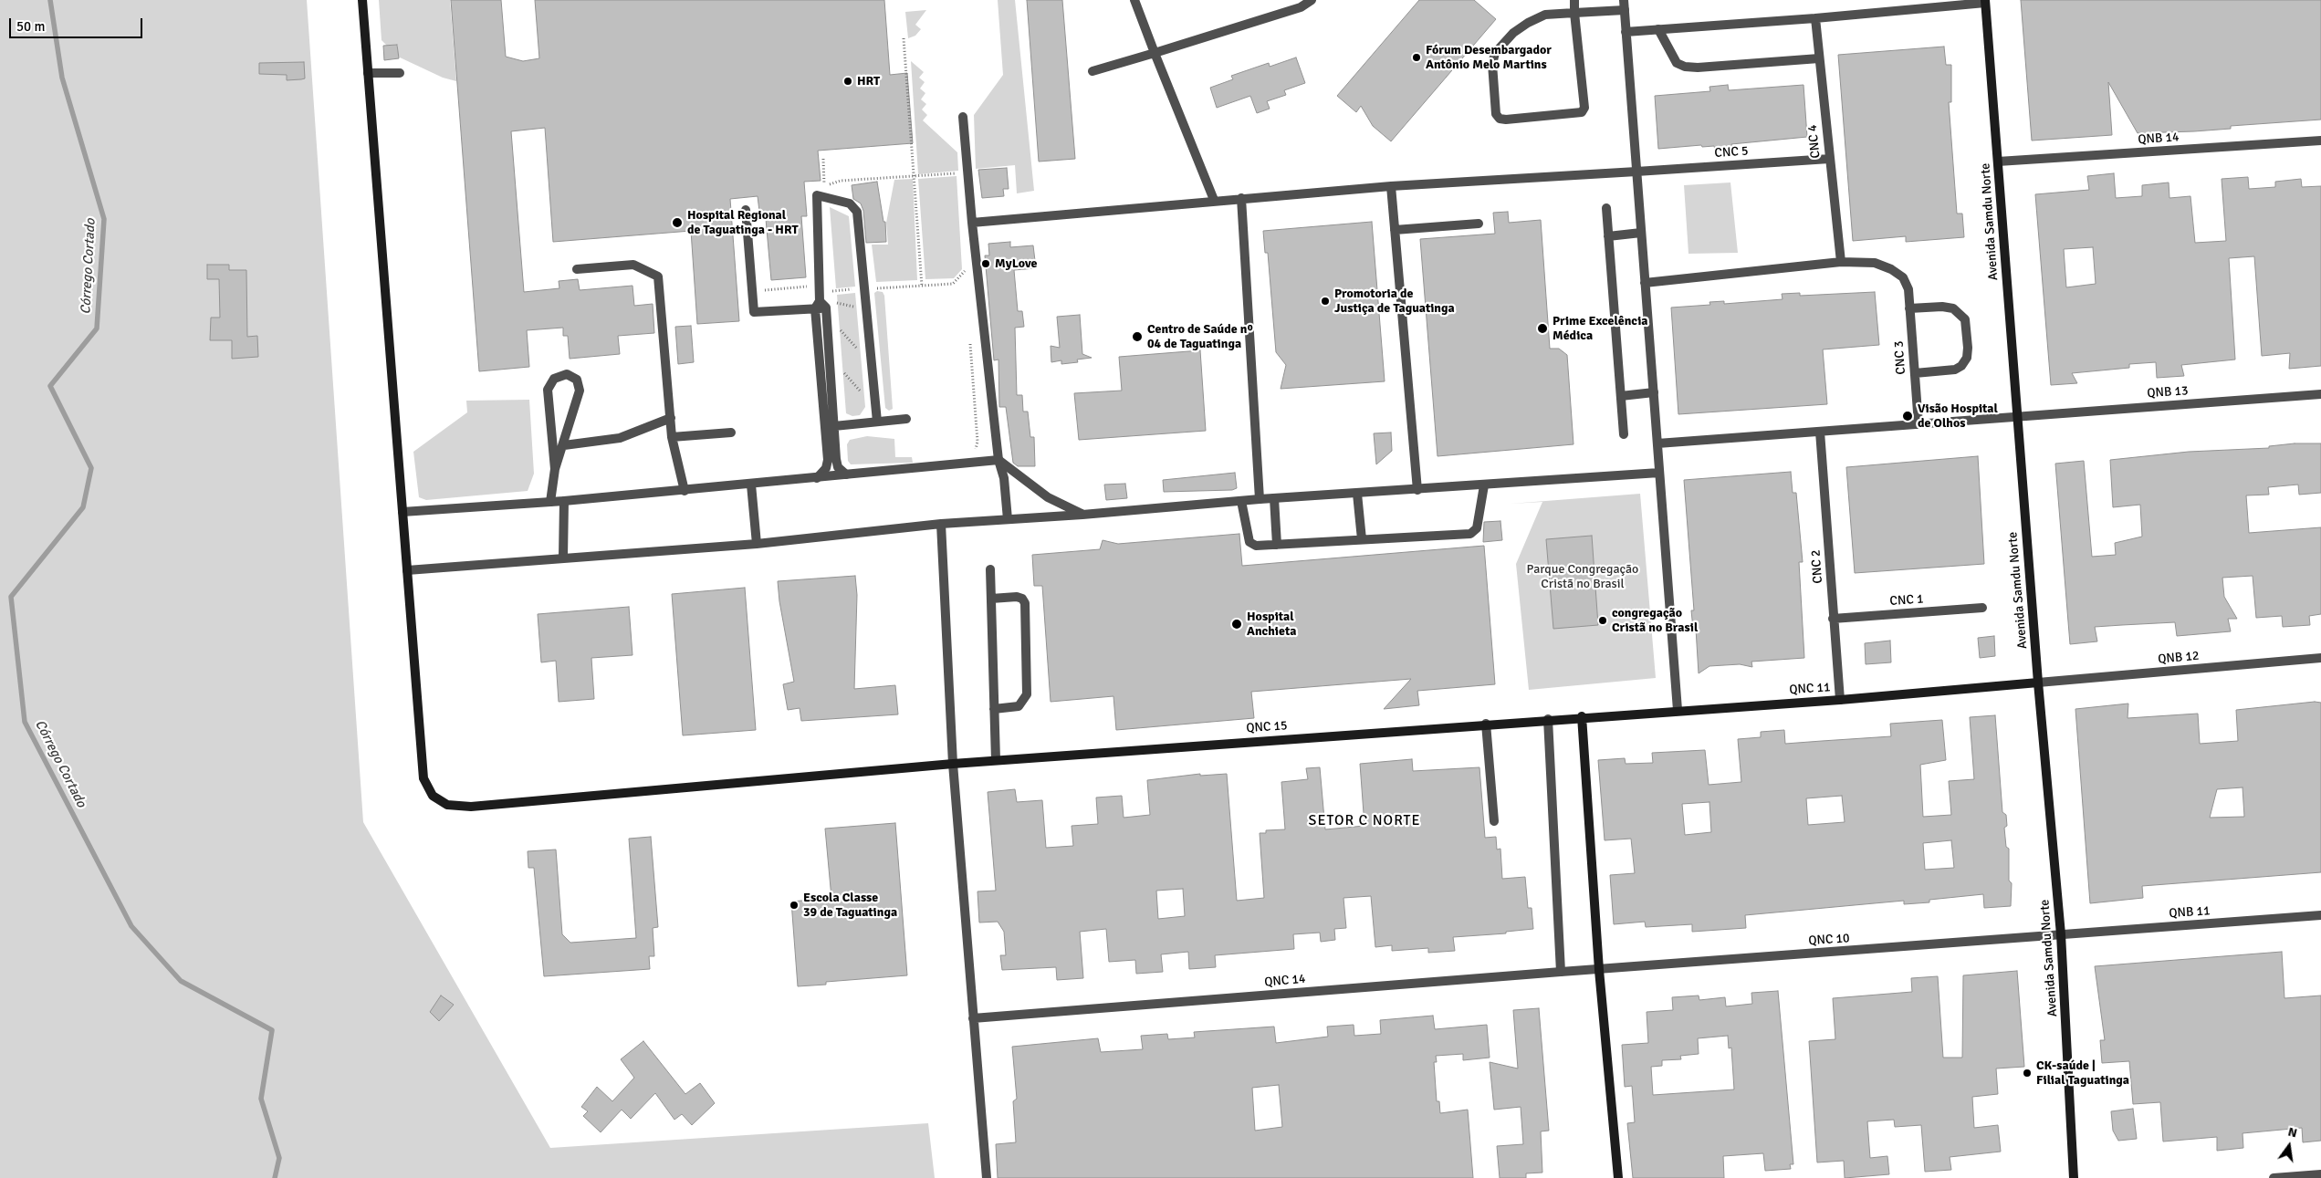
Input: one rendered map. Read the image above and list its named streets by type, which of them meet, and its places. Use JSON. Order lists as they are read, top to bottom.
{
  "streets": {
    "street": [
      "QNB 14",
      "CNC 4",
      "CNC 5",
      "Avenida Samdu Norte",
      "CNC 3",
      "QNB 13",
      "CNC 2",
      "CNC 1",
      "QNB 12",
      "QNC 11",
      "QNC 15",
      "QNB 11",
      "QNC 10",
      "QNC 14"
    ]
  },
  "crossings": [
    ["QNB 14", "Avenida Samdu Norte"],
    ["CNC 4", "CNC 5"],
    ["CNC 4", "CNC 3"],
    ["Avenida Samdu Norte", "QNB 13"],
    ["Avenida Samdu Norte", "QNB 12"],
    ["Avenida Samdu Norte", "QNC 11"],
    ["Avenida Samdu Norte", "QNB 11"],
    ["Avenida Samdu Norte", "QNC 10"],
    ["CNC 3", "QNB 13"],
    ["QNB 13", "CNC 2"],
    ["CNC 2", "CNC 1"],
    ["CNC 2", "QNC 11"],
    ["QNB 12", "QNC 11"],
    ["QNC 11", "QNC 15"],
    ["QNB 11", "QNC 10"],
    ["QNC 10", "QNC 14"]
  ],
  "districts": ["SETOR C NORTE"],
  "water": ["Córrego Cortado"],
  "parks": ["Parque Congregação Cristã no Brasil"],
  "places": [
    "Fórum Desembargador Antônio Melo Martins",
    "HRT",
    "Hospital Regional de Taguatinga - HRT",
    "MyLove",
    "Promotoria de Justiça de Taguatinga",
    "Prime Excelência Médica",
    "Centro de Saúde nº 04 de Taguatinga",
    "Visão Hospital de Olhos",
    "congregação Cristã no Brasil",
    "Hospital Anchieta",
    "Escola Classe 39 de Taguatinga",
    "CK-saúde | Filial Taguatinga"
  ],
  "scale_bar": "50 m",
  "north": "top"
}
